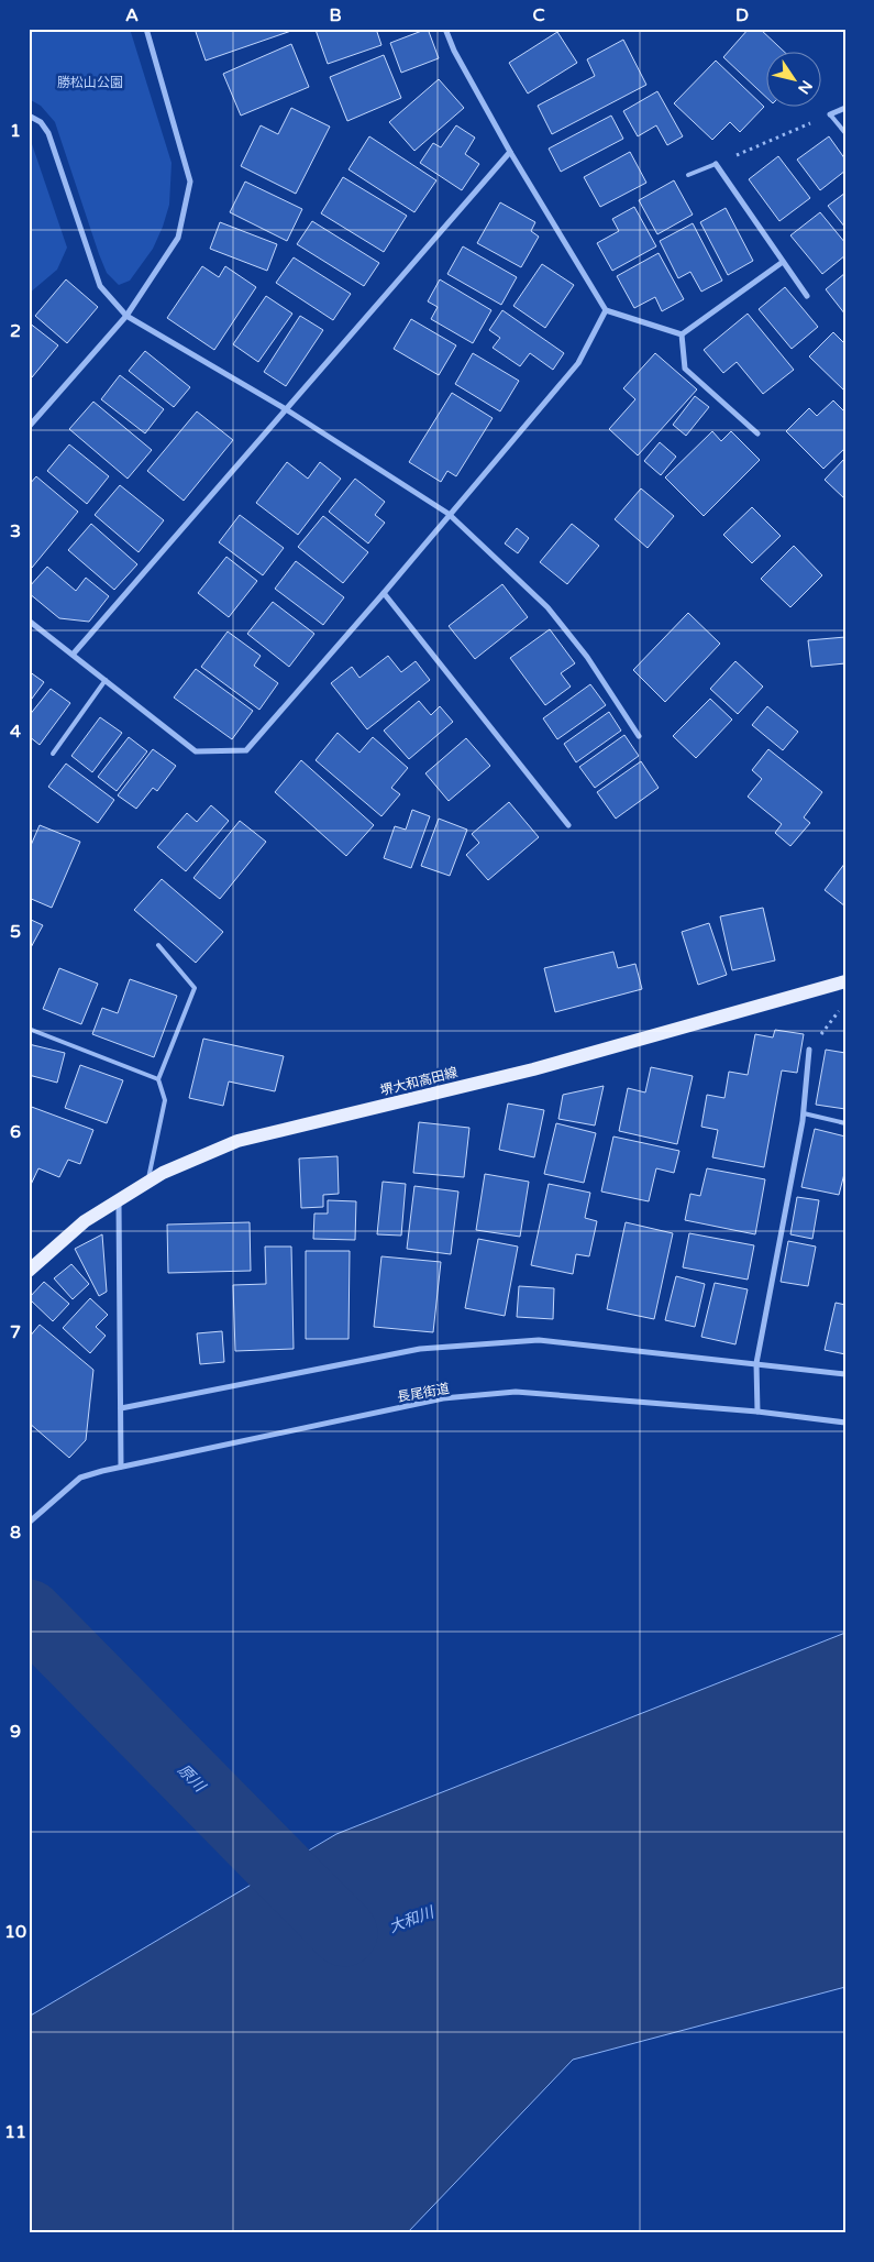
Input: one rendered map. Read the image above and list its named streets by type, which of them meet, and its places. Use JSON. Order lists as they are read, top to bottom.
{
  "streets": {
    "main road": ["堺大和高田線"],
    "street": ["長尾街道"]
  },
  "water": ["原川", "大和川"],
  "parks": ["勝松山公園"],
  "north": "bottom right",
  "grid": {
    "columns": [
      "A",
      "B",
      "C",
      "D"
    ],
    "rows": [
      "1",
      "2",
      "3",
      "4",
      "5",
      "6",
      "7",
      "8",
      "9",
      "10",
      "11"
    ]
  }
}
